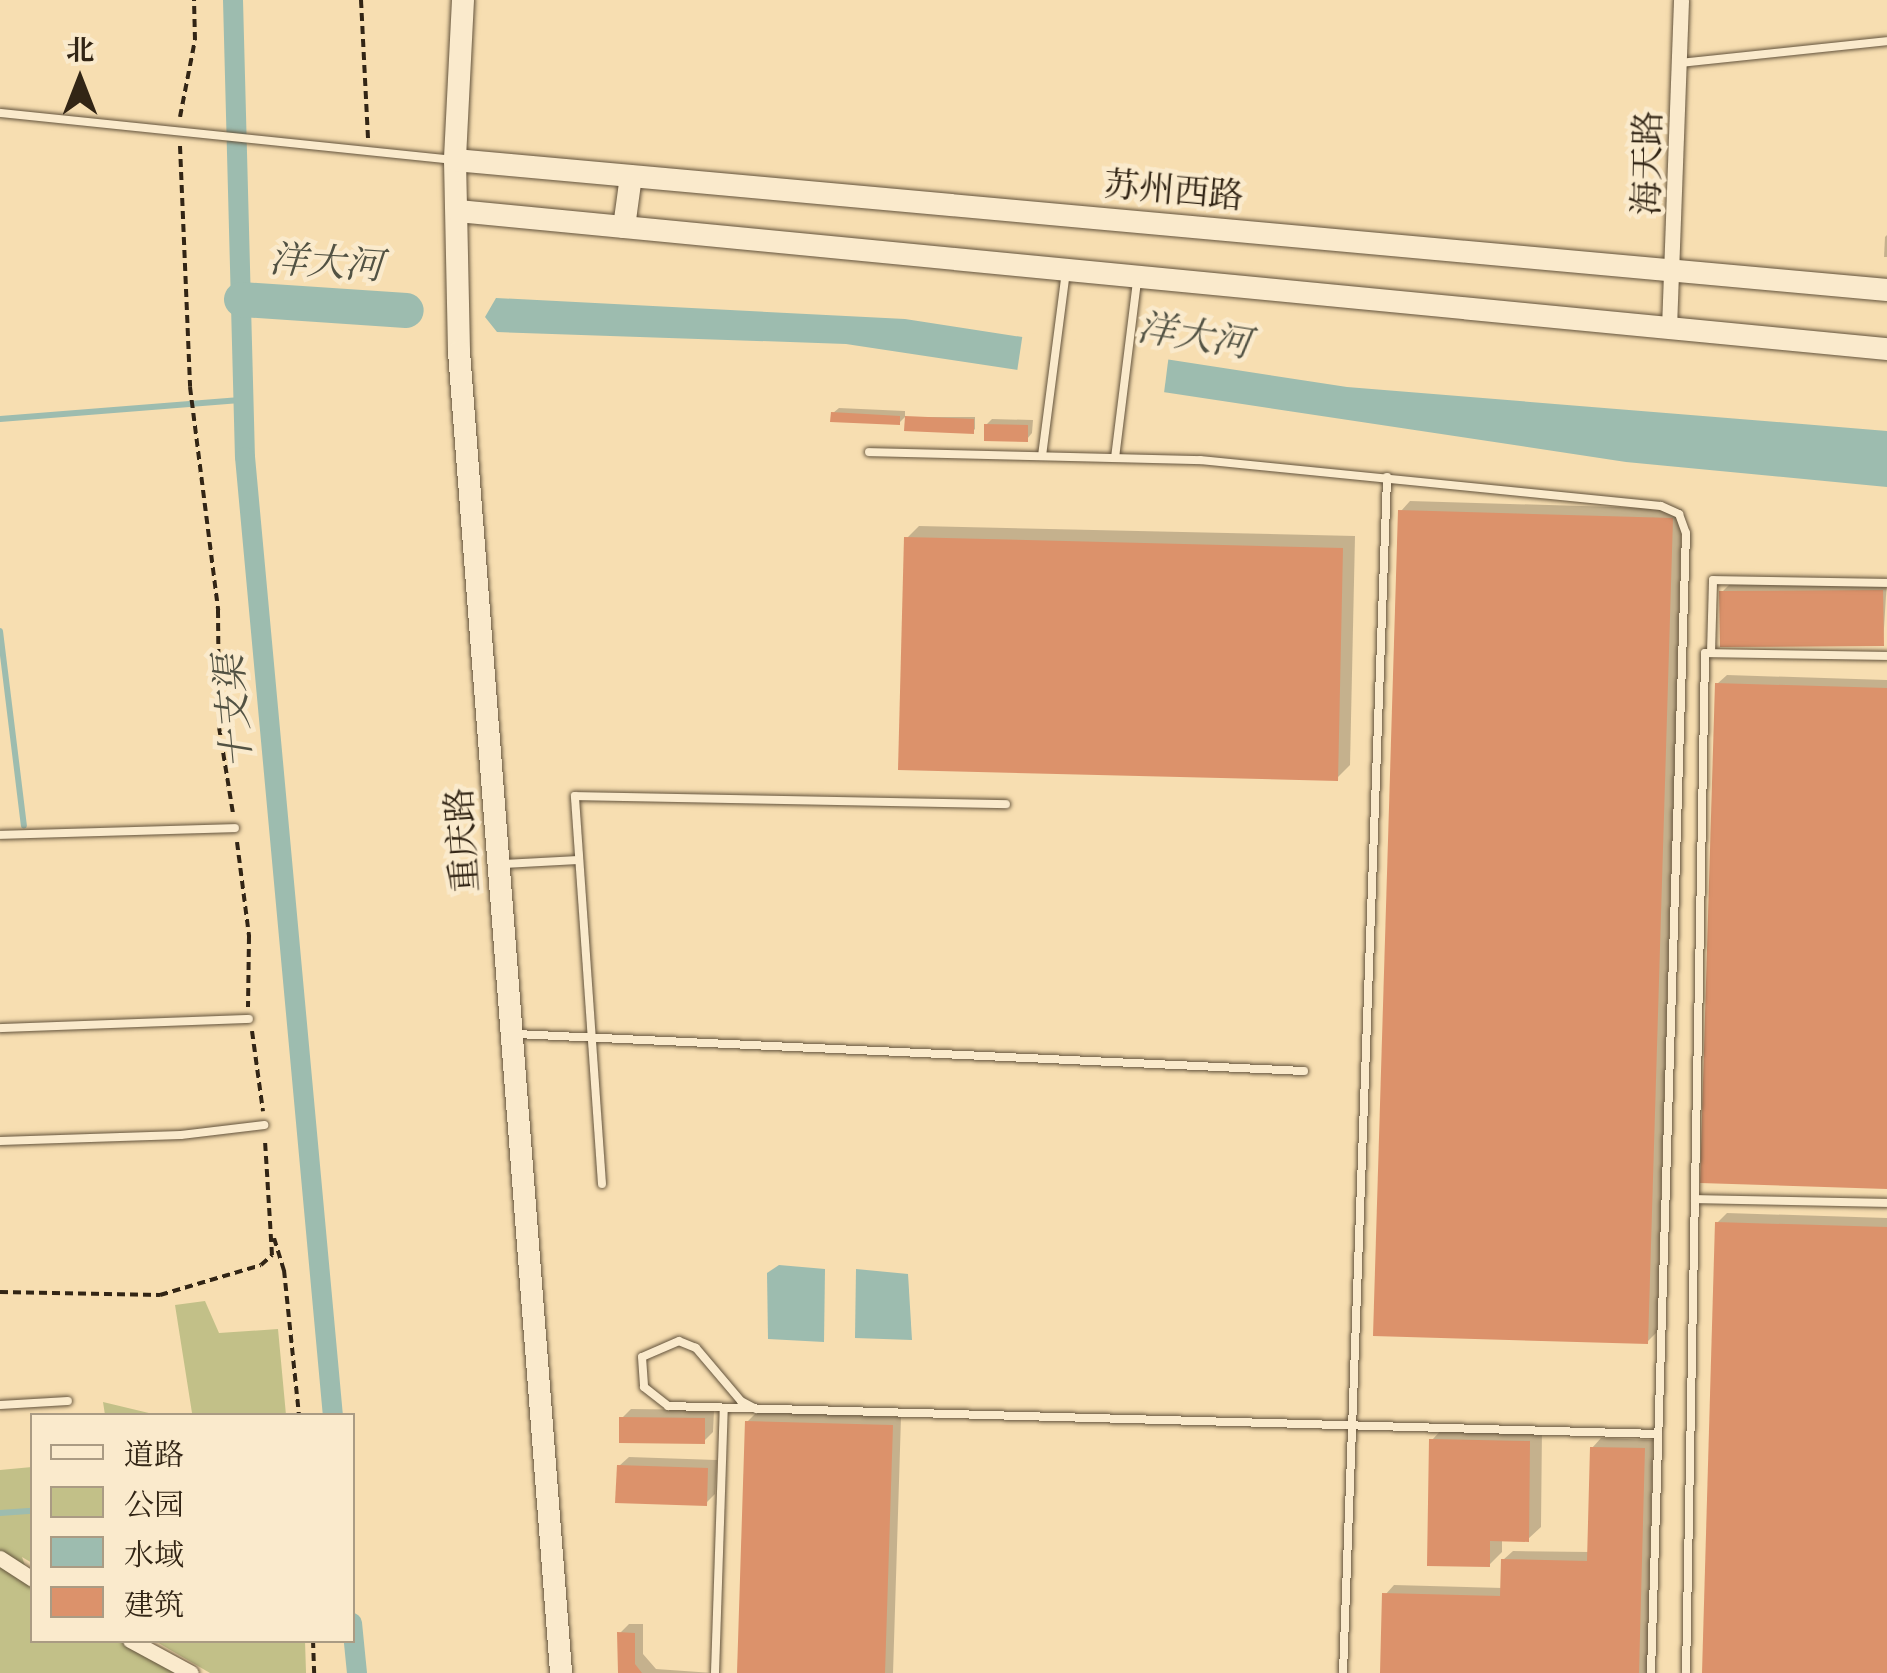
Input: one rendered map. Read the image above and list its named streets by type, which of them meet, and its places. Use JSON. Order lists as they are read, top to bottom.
{
  "streets": {
    "main road": ["苏州西路", "重庆路"],
    "street": ["海天路"]
  },
  "crossings": [
    ["海天路", "苏州西路"],
    ["苏州西路", "重庆路"]
  ],
  "water": ["洋大河", "十支渠"],
  "legend": [
    "道路",
    "公园",
    "水域",
    "建筑"
  ],
  "north": "top"
}
